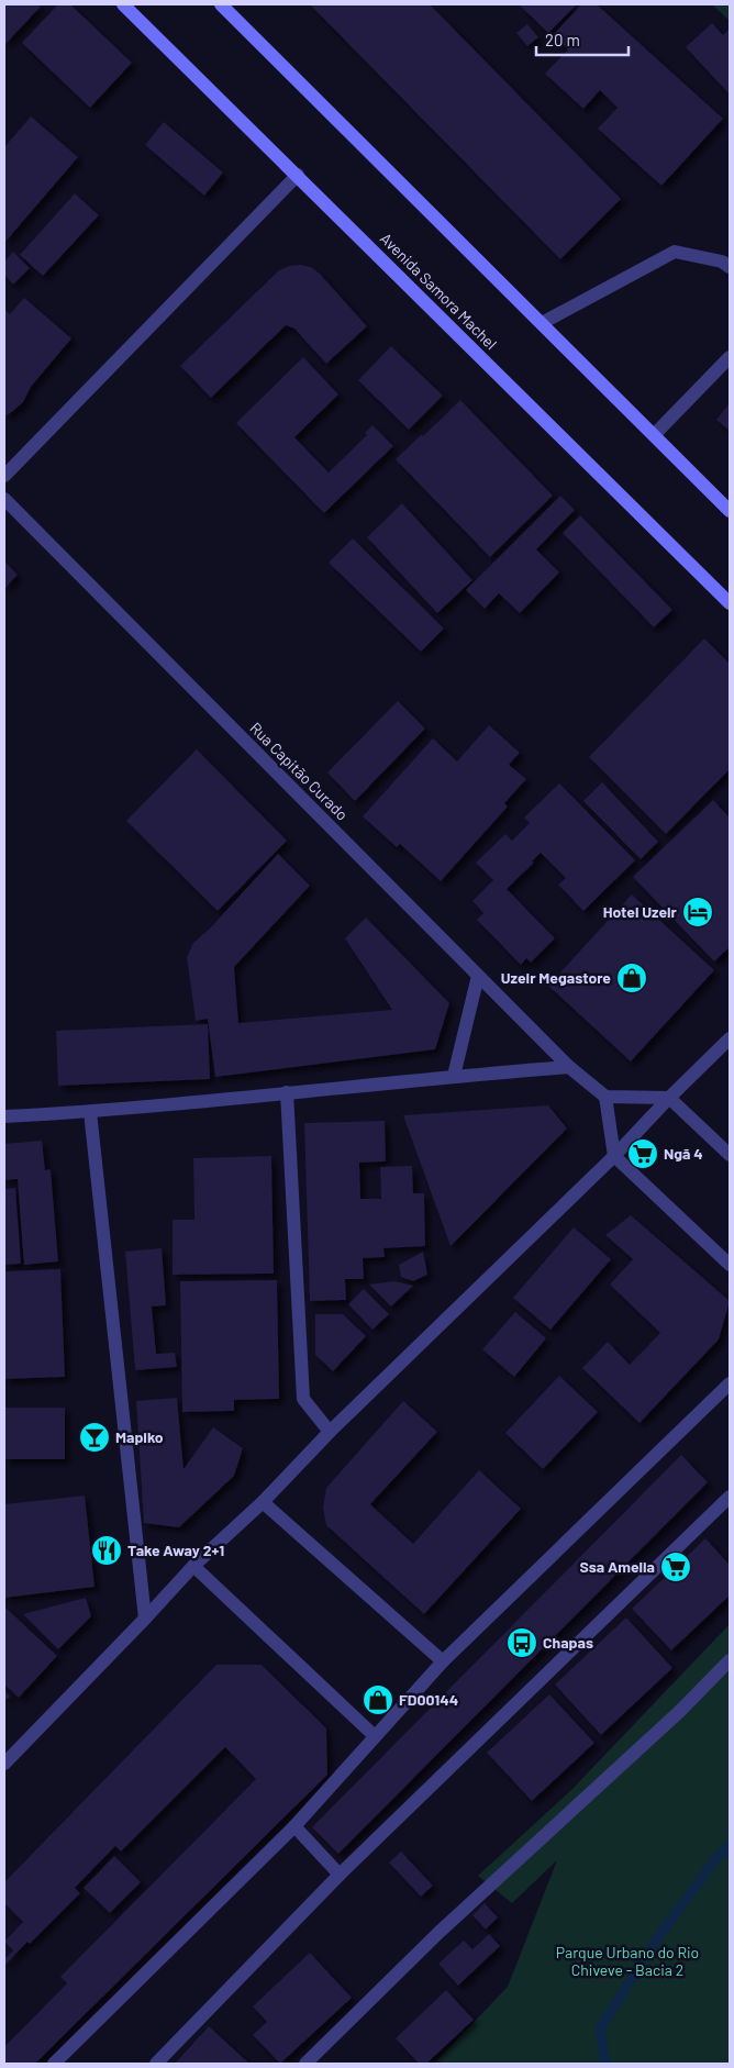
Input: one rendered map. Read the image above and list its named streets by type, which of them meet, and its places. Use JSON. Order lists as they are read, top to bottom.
{
  "streets": {
    "street": ["Avenida Samora Machel", "Rua Capitão Curado"]
  },
  "parks": ["Parque Urbano do Rio Chiveve - Bacia 2"],
  "places": {
    "hotel": ["Hotel Uzeir"],
    "shop": ["Uzeir Megastore", "FD00144"],
    "supermarket": ["Ngã 4", "Ssa Amelia"],
    "bar": ["Mapiko"],
    "restaurant": ["Take Away 2+1"],
    "bus stop": ["Chapas"]
  },
  "scale_bar": "20 m"
}
